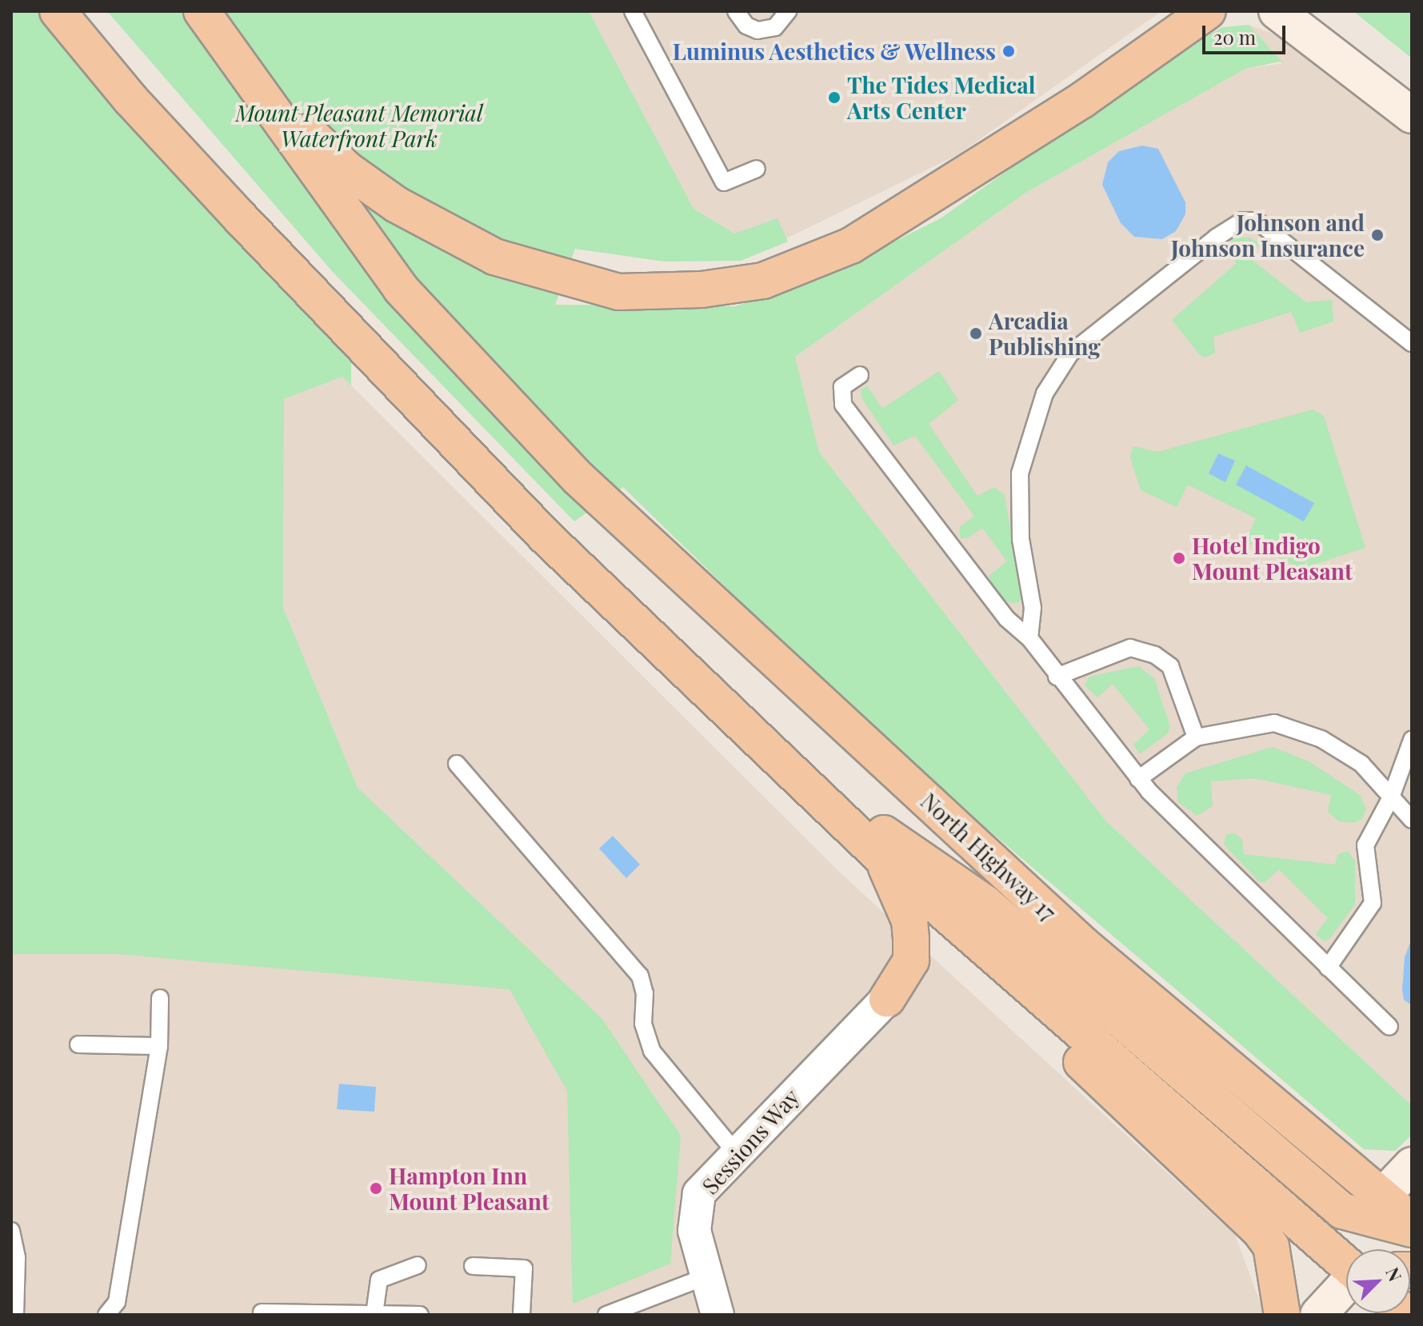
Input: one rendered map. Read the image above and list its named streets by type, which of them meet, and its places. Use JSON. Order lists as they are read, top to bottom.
{
  "streets": {
    "highway": ["North Highway 17"],
    "street": ["Sessions Way"]
  },
  "parks": ["Mount Pleasant Memorial Waterfront Park"],
  "places": [
    "Luminus Aesthetics & Wellness",
    "The Tides Medical Arts Center",
    "Johnson and Johnson Insurance",
    "Arcadia Publishing",
    "Hotel Indigo Mount Pleasant",
    "Hampton Inn Mount Pleasant"
  ],
  "scale_bar": "20 m",
  "north": "top right"
}
